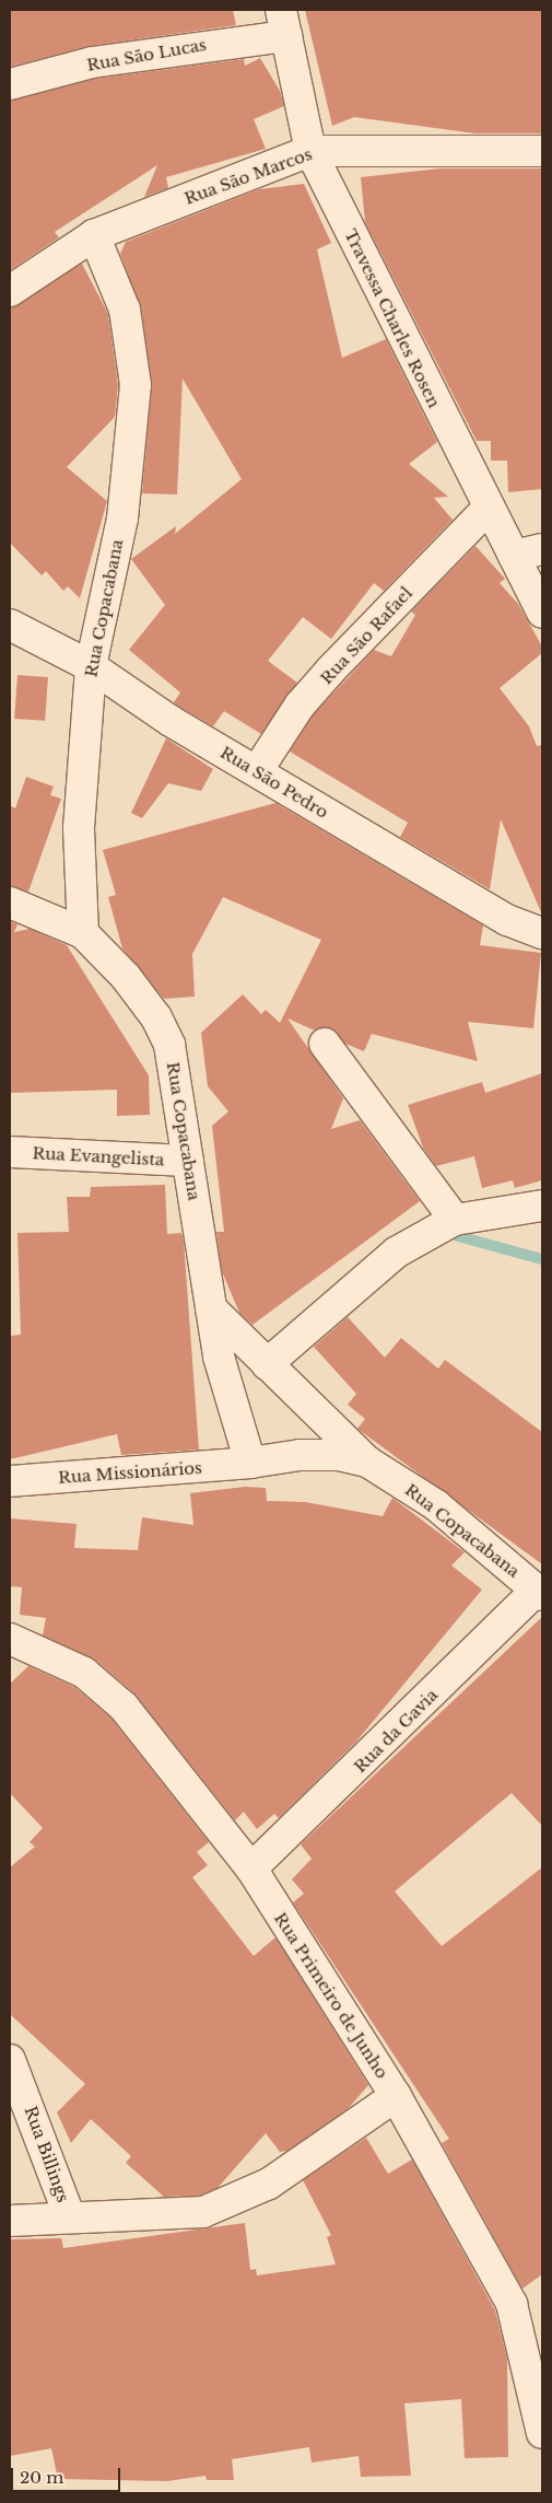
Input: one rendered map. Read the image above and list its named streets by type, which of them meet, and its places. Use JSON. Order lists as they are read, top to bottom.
{
  "streets": {
    "street": [
      "Rua São Lucas",
      "Rua São Marcos",
      "Travessa Charles Rosen",
      "Rua Copacabana",
      "Rua São Rafael",
      "Rua São Pedro",
      "Rua Evangelista",
      "Rua Missionários",
      "Rua da Gavia",
      "Rua Primeiro de Junho",
      "Rua Billings"
    ]
  },
  "crossings": [
    ["Rua São Lucas", "Travessa Charles Rosen"],
    ["Rua São Marcos", "Travessa Charles Rosen"],
    ["Rua São Marcos", "Rua Copacabana"],
    ["Travessa Charles Rosen", "Rua São Rafael"],
    ["Rua Copacabana", "Rua São Pedro"],
    ["Rua Copacabana", "Rua Evangelista"],
    ["Rua Copacabana", "Rua Missionários"],
    ["Rua Copacabana", "Rua da Gavia"],
    ["Rua São Rafael", "Rua São Pedro"],
    ["Rua da Gavia", "Rua Primeiro de Junho"]
  ],
  "scale_bar": "20 m"
}
